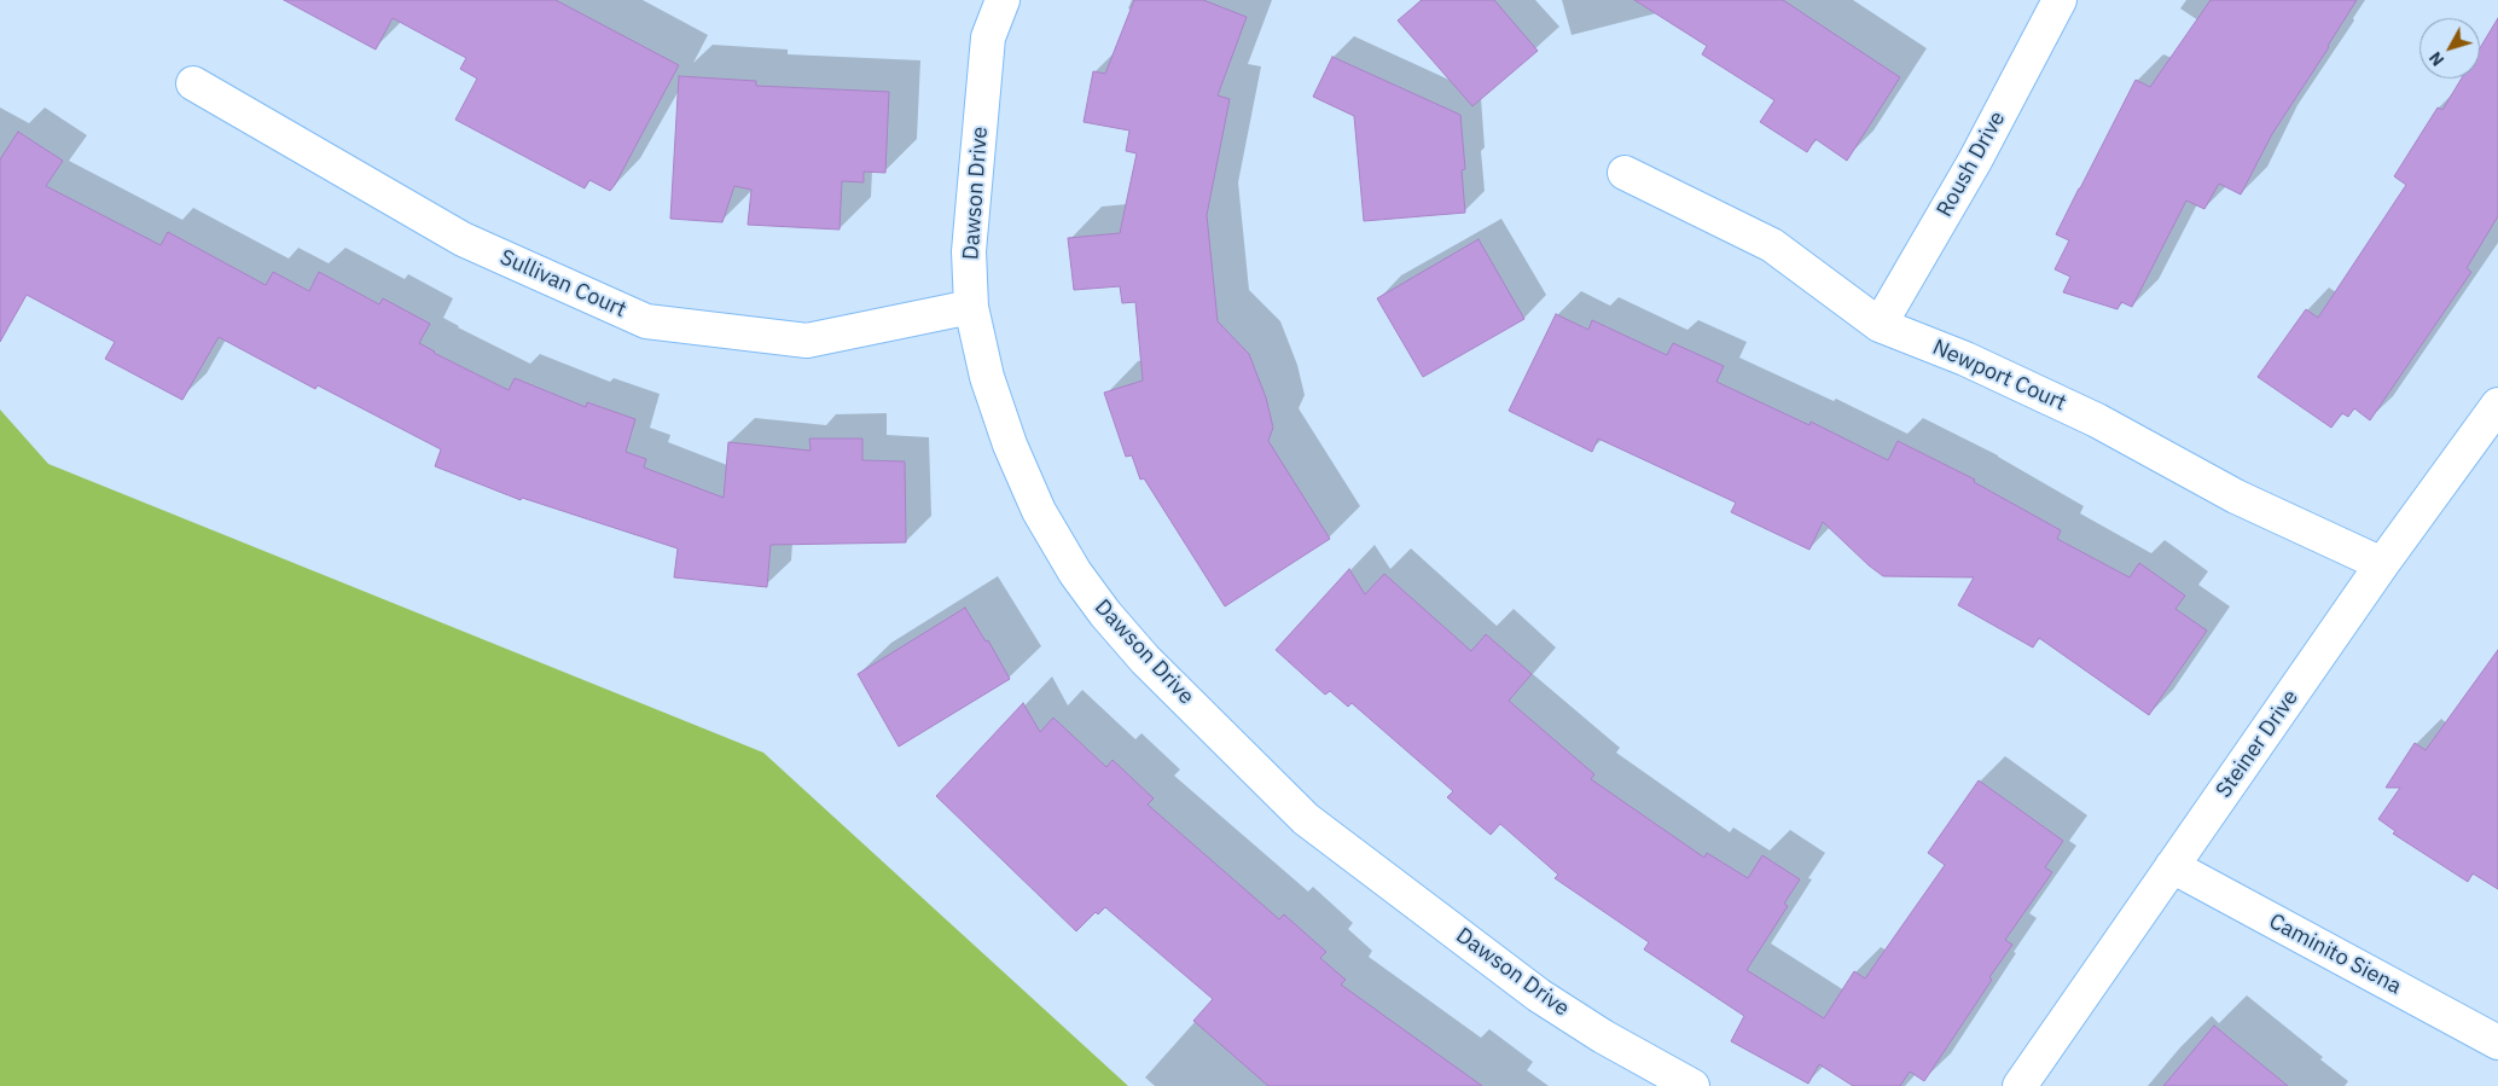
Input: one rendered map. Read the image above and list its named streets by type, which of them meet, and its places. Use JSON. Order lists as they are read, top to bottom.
{
  "streets": {
    "street": [
      "Roush Drive",
      "Dawson Drive",
      "Sullivan Court",
      "Newport Court",
      "Steiner Drive",
      "Caminito Siena"
    ]
  },
  "crossings": [
    ["Roush Drive", "Newport Court"],
    ["Dawson Drive", "Sullivan Court"],
    ["Newport Court", "Steiner Drive"],
    ["Steiner Drive", "Caminito Siena"]
  ],
  "north": "bottom left"
}
